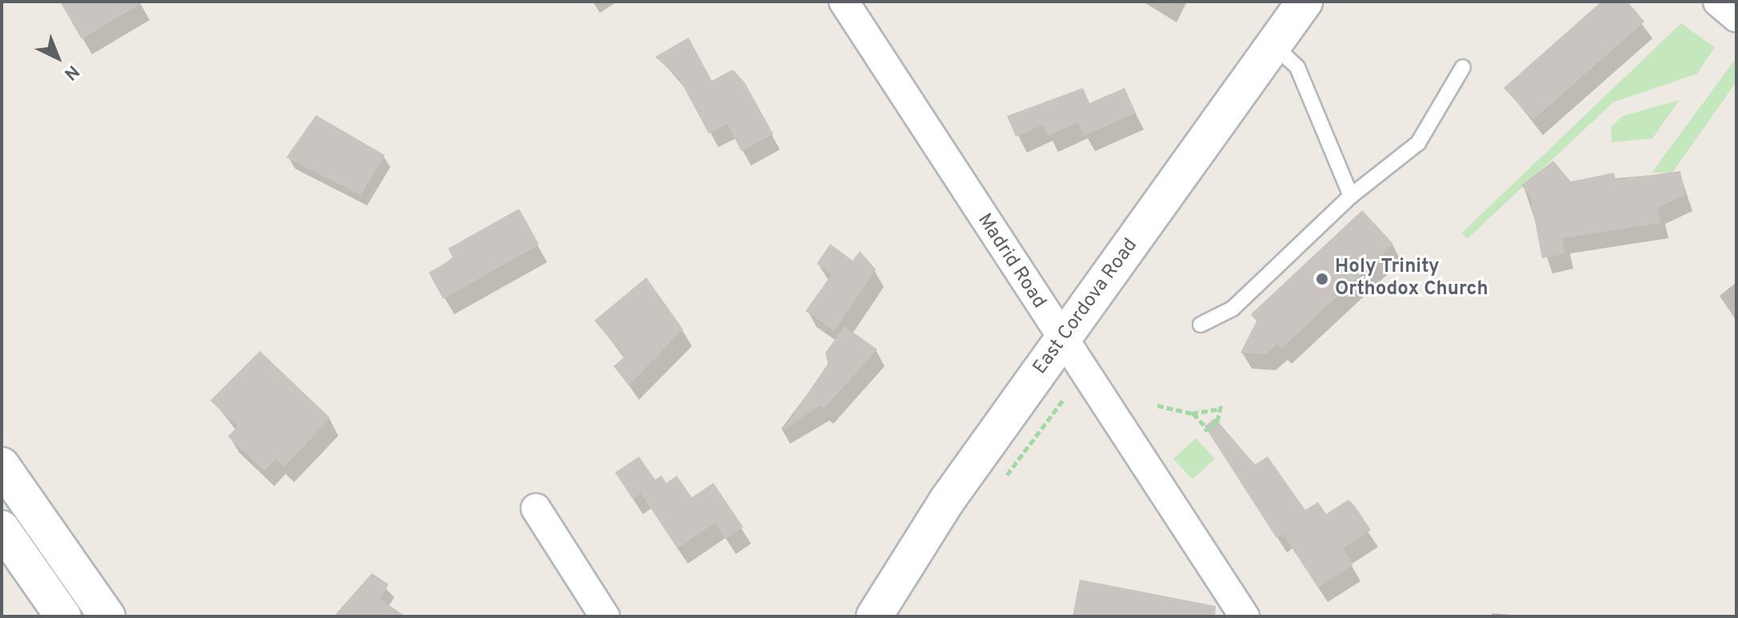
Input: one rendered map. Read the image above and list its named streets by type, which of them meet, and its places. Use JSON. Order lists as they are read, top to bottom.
{
  "streets": {
    "street": ["Madrid Road", "East Cordova Road"]
  },
  "crossings": [
    ["Madrid Road", "East Cordova Road"]
  ],
  "places": ["Holy Trinity Orthodox Church"],
  "north": "bottom right"
}
